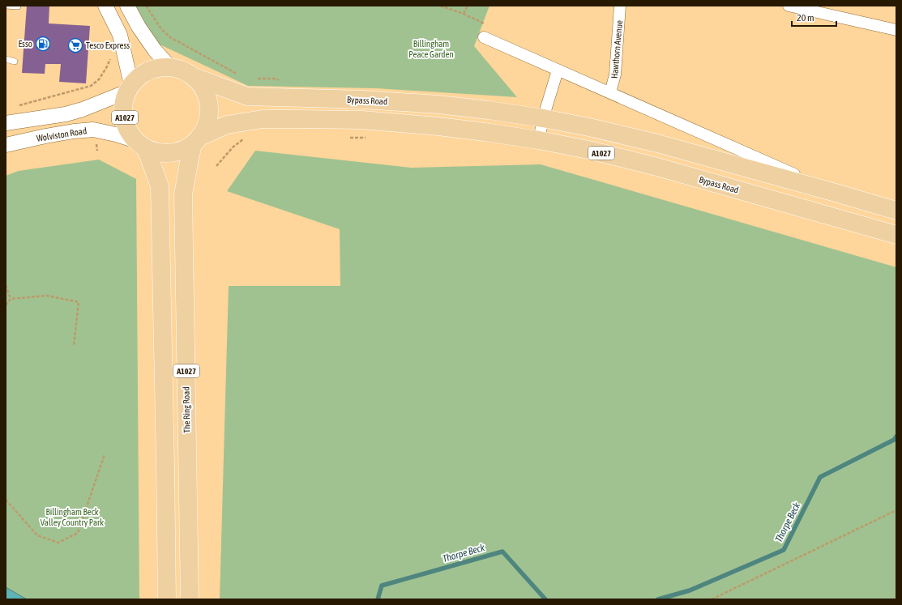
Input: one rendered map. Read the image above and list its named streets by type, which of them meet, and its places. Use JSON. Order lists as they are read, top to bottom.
{
  "streets": {
    "main road": ["Bypass Road", "A1027", "The Ring Road"],
    "street": ["Hawthorn Avenue", "Wolviston Road"]
  },
  "crossings": [
    ["Hawthorn Avenue", "Bypass Road"],
    ["Bypass Road", "A1027"],
    ["Bypass Road", "Wolviston Road"],
    ["Bypass Road", "The Ring Road"],
    ["A1027", "Wolviston Road"],
    ["A1027", "The Ring Road"],
    ["Wolviston Road", "The Ring Road"]
  ],
  "water": ["Thorpe Beck"],
  "parks": ["Billingham Peace Garden", "Billingham Beck Valley Country Park"],
  "places": {
    "fuel station": ["Esso"],
    "supermarket": ["Tesco Express"]
  },
  "scale_bar": "20 m"
}
